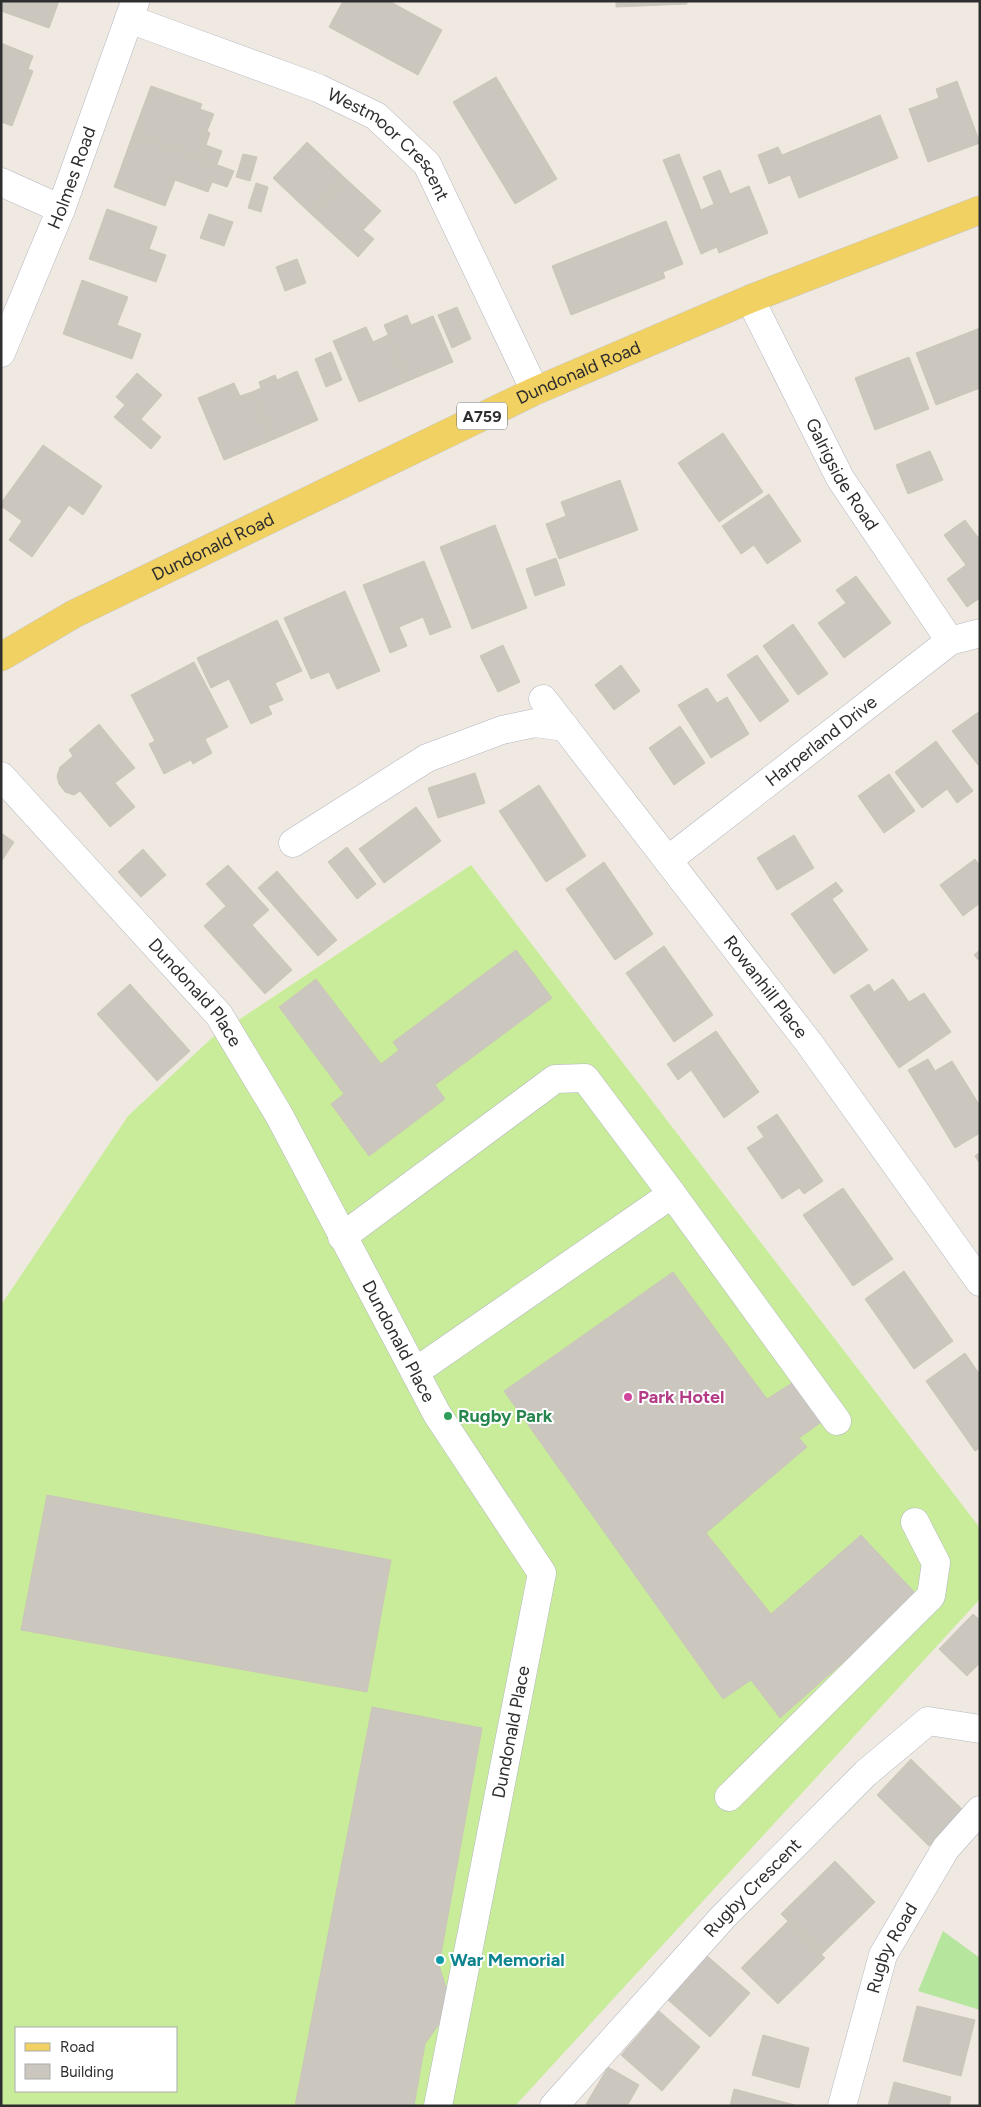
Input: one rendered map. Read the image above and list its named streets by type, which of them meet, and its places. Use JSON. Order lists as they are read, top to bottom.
{
  "streets": {
    "main road": ["Dundonald Road", "A759"],
    "street": [
      "Westmoor Crescent",
      "Holmes Road",
      "Galrigside Road",
      "Harperland Drive",
      "Rowanhill Place",
      "Dundonald Place",
      "Rugby Crescent",
      "Rugby Road"
    ]
  },
  "crossings": [
    ["Westmoor Crescent", "Holmes Road"],
    ["Westmoor Crescent", "Dundonald Road"],
    ["Dundonald Road", "Galrigside Road"],
    ["Galrigside Road", "Harperland Drive"],
    ["Harperland Drive", "Rowanhill Place"]
  ],
  "places": ["Park Hotel", "Rugby Park", "War Memorial"],
  "legend": ["Road", "Building"]
}
